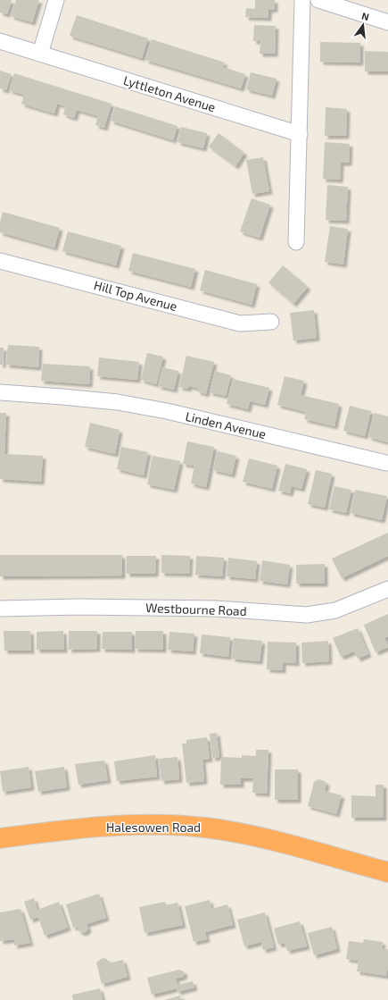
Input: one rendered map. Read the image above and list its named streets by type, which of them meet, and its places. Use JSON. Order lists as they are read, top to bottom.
{
  "streets": {
    "highway": ["Halesowen Road"],
    "street": [
      "Lyttleton Avenue",
      "Hill Top Avenue",
      "Linden Avenue",
      "Westbourne Road"
    ]
  },
  "north": "top"
}
